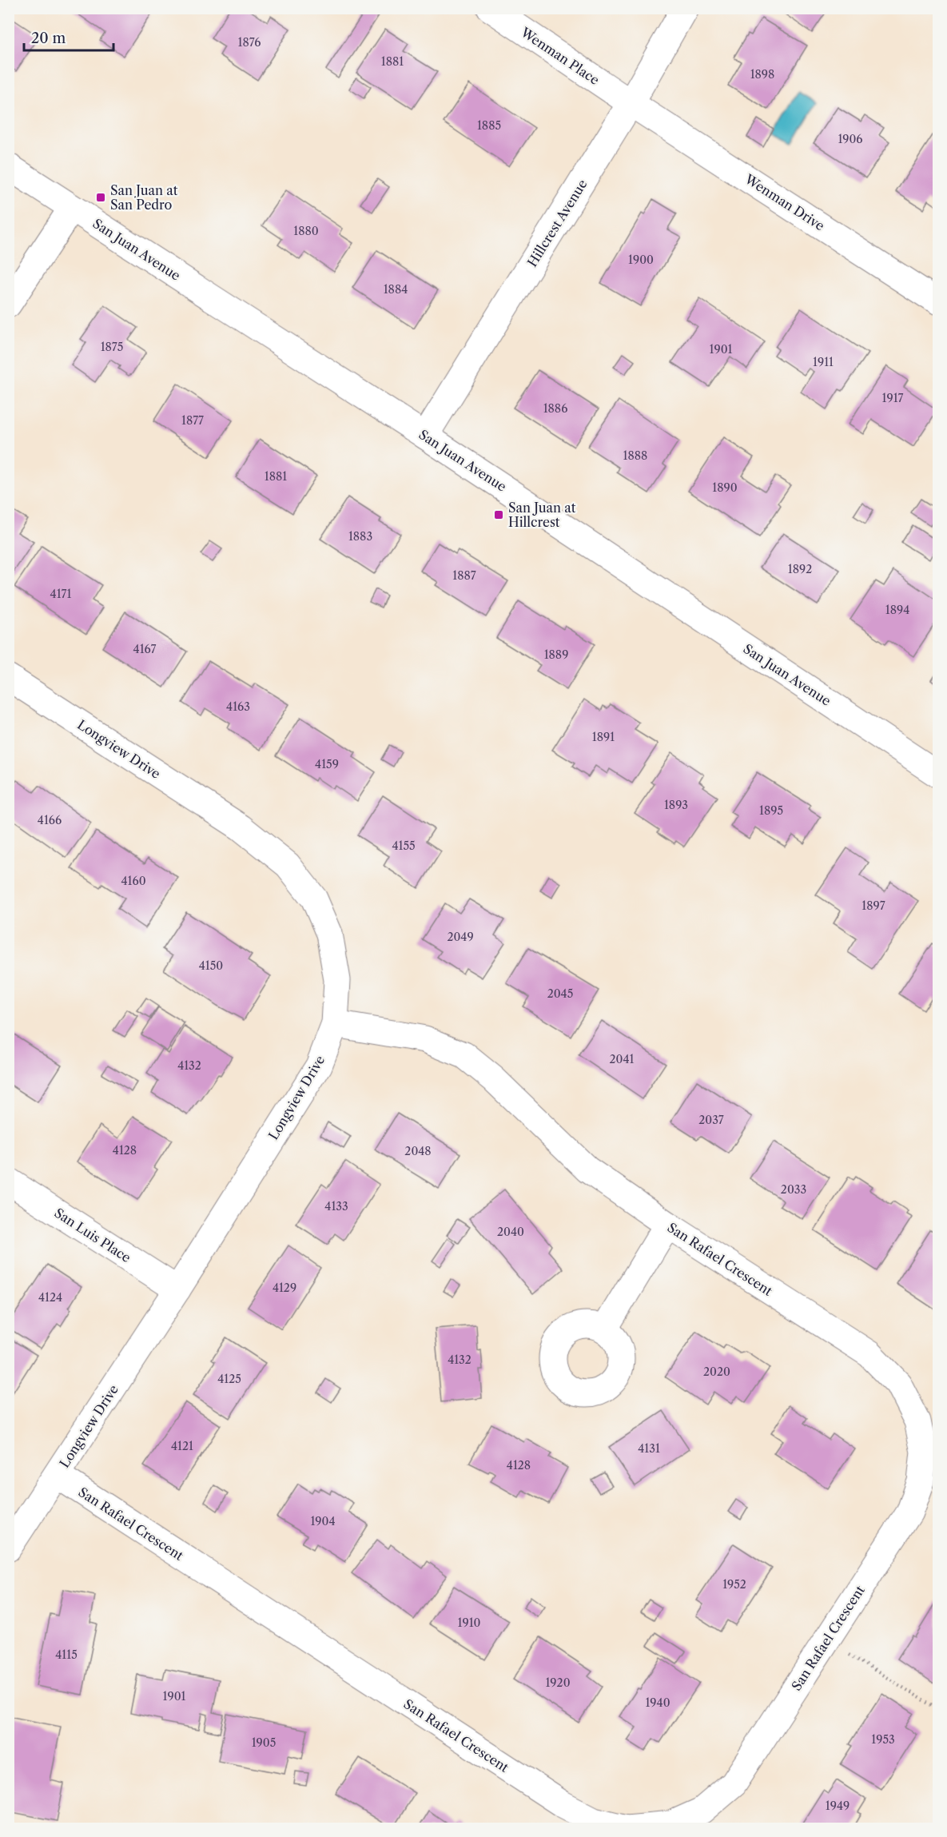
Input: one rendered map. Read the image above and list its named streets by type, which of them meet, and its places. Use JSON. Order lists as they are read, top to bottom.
{
  "streets": {
    "street": [
      "Wenman Place",
      "Wenman Drive",
      "Hillcrest Avenue",
      "San Juan Avenue",
      "Longview Drive",
      "San Luis Place",
      "San Rafael Crescent"
    ]
  },
  "crossings": [
    ["Wenman Place", "Wenman Drive"],
    ["Wenman Place", "Hillcrest Avenue"],
    ["Wenman Drive", "Hillcrest Avenue"],
    ["Hillcrest Avenue", "San Juan Avenue"],
    ["Longview Drive", "San Luis Place"],
    ["Longview Drive", "San Rafael Crescent"]
  ],
  "places": {
    "transit": ["San Juan at San Pedro", "San Juan at Hillcrest"]
  },
  "house_numbers": [
    "1876",
    "1881",
    "1898",
    "1885",
    "1906",
    "1880",
    "1900",
    "1884",
    "1875",
    "1901",
    "1911",
    "1917",
    "1886",
    "1877",
    "1888",
    "1881",
    "1890",
    "1883",
    "1892",
    "1887",
    "4171",
    "1894",
    "4167",
    "1889",
    "4163",
    "1891",
    "4159",
    "1893",
    "1895",
    "4166",
    "4155",
    "4160",
    "1897",
    "2049",
    "4150",
    "2045",
    "2041",
    "4132",
    "2037",
    "4128",
    "2048",
    "2033",
    "4133",
    "2040",
    "4129",
    "4124",
    "4132",
    "2020",
    "4125",
    "4121",
    "4131",
    "4128",
    "1904",
    "1952",
    "1910",
    "4115",
    "1920",
    "1901",
    "1940",
    "1953",
    "1905",
    "1949"
  ],
  "scale_bar": "20 m"
}
